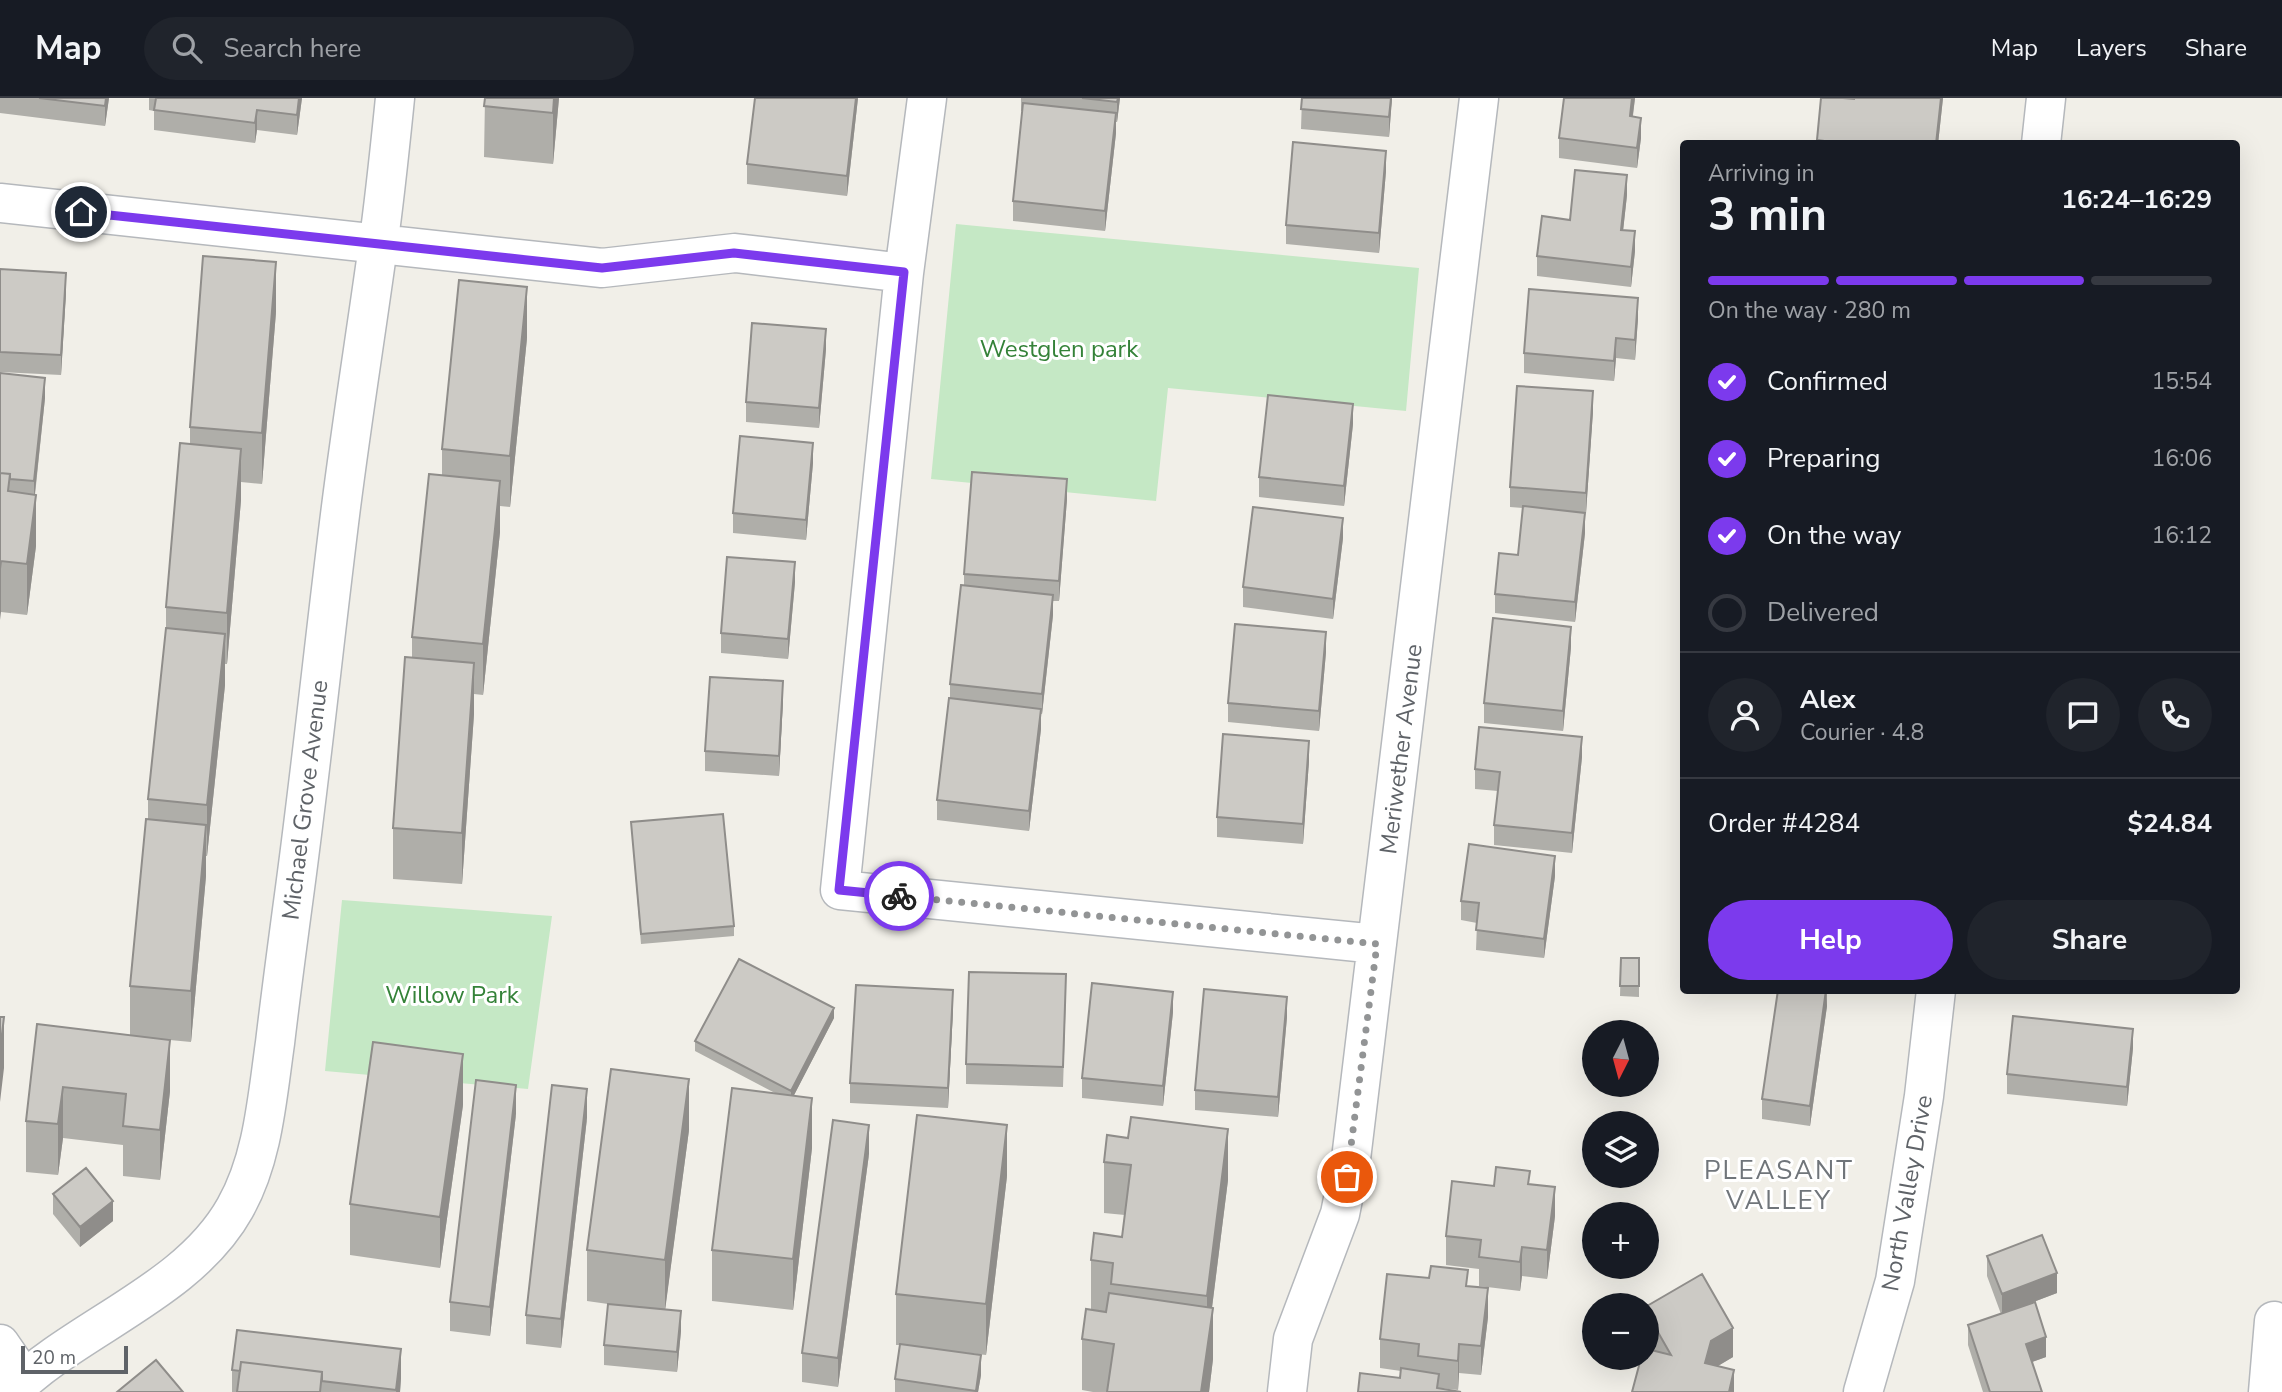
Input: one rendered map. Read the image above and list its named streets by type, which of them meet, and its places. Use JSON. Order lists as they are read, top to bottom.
{
  "streets": {
    "street": ["Meriwether Avenue", "Michael Grove Avenue", "North Valley Drive"]
  },
  "districts": ["PLEASANT VALLEY"],
  "parks": ["Westglen park", "Willow Park"],
  "scale_bar": "20 m",
  "north": "bottom",
  "page": {
    "header": "Map",
    "search": "Search here",
    "nav": ["Map", "Layers", "Share"],
    "heading": ["3 min", "Arriving in", "16:24–16:29"],
    "panel": [
      "Alex",
      "Courier · 4.8",
      "Order #4284",
      "$24.84"
    ],
    "bar": "On the way · 280 m",
    "list": [
      ["Confirmed", "15:54"],
      ["Preparing", "16:06"],
      ["On the way", "16:12"],
      "Delivered"
    ],
    "buttons": ["Help", "Share"],
    "map_buttons": ["+", "−"],
    "scale": "20 m"
  }
}
